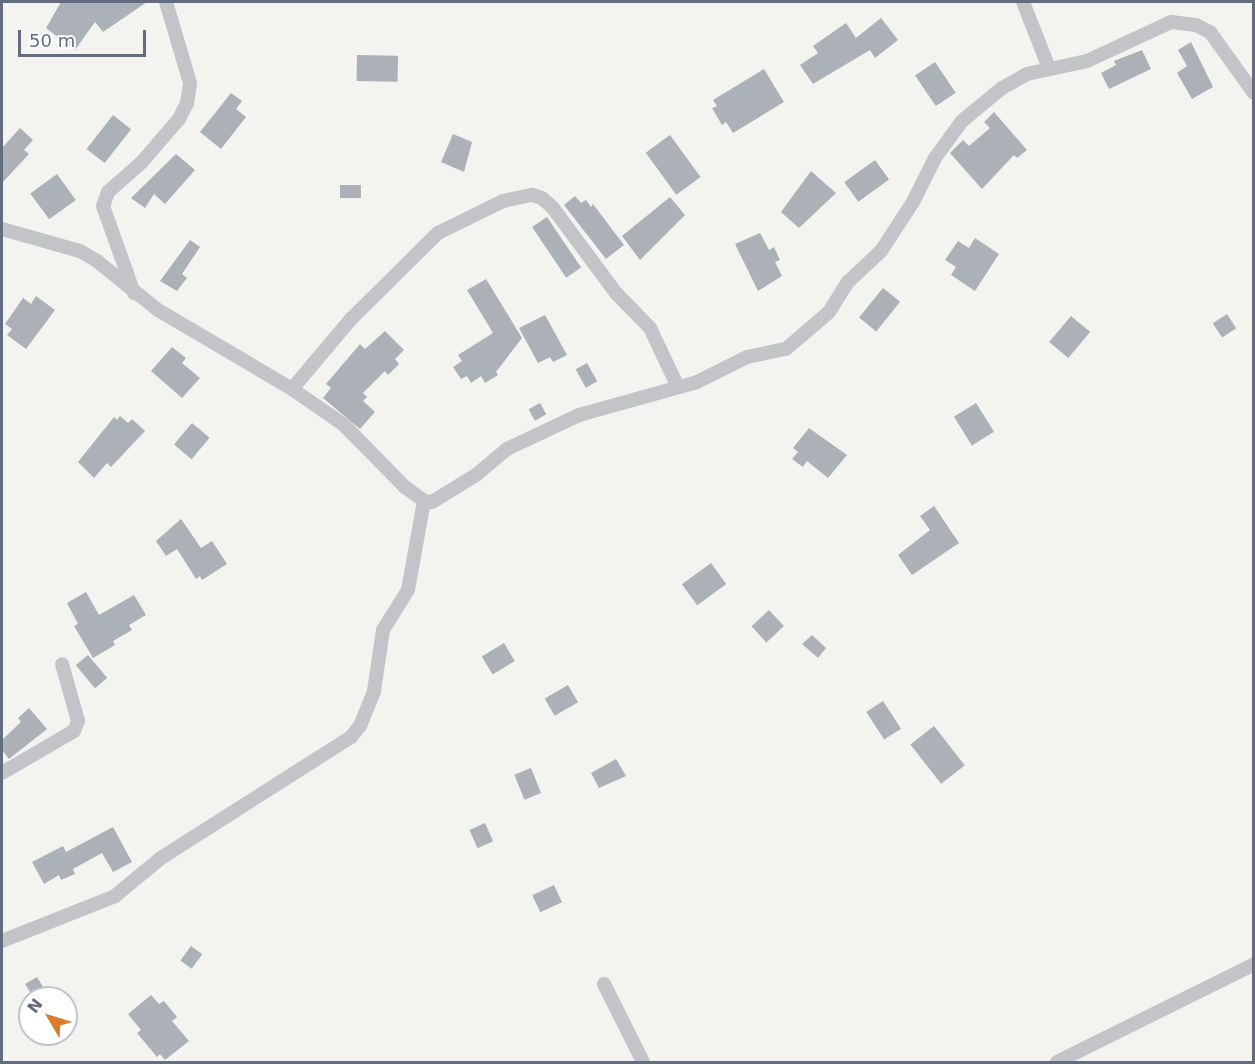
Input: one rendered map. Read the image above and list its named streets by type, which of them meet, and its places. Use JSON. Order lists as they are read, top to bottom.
{
  "scale_bar": "50 m",
  "north": "top left"
}
